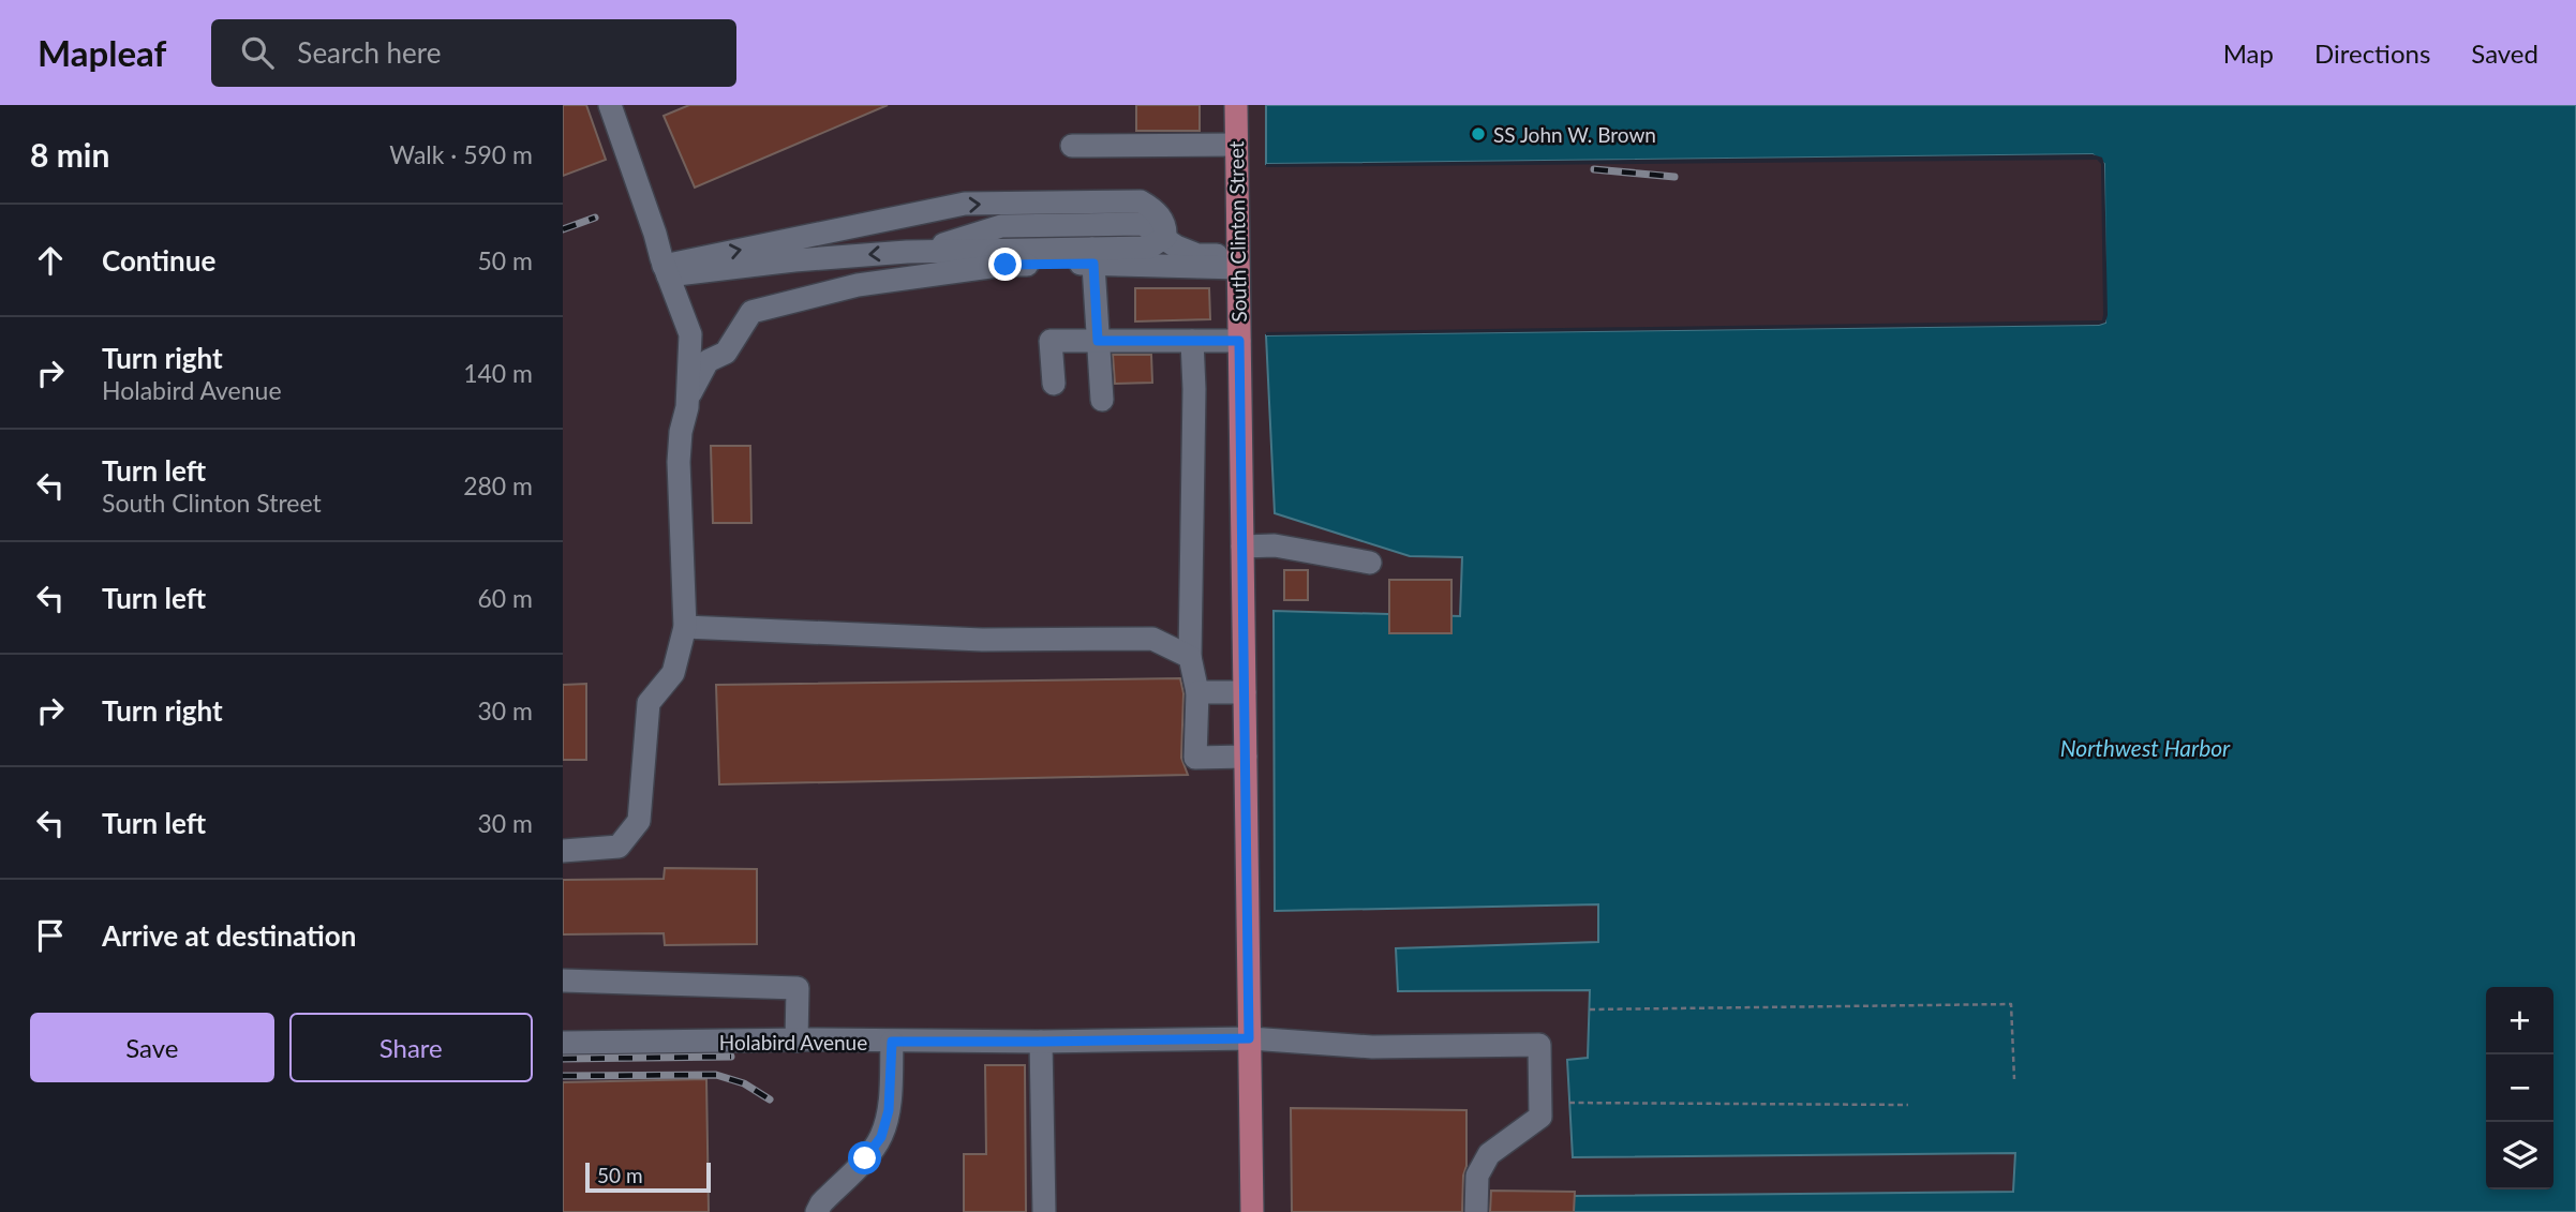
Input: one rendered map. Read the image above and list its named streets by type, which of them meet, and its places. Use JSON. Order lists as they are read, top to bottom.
{
  "streets": {
    "main road": ["South Clinton Street"],
    "street": ["Holabird Avenue"]
  },
  "crossings": [
    ["South Clinton Street", "Holabird Avenue"]
  ],
  "water": ["Northwest Harbor"],
  "places": ["SS John W. Brown"],
  "scale_bar": "50 m",
  "page": {
    "header": "Mapleaf",
    "search": "Search here",
    "nav": ["Map", "Directions", "Saved"],
    "heading": ["8 min", "Walk · 590 m"],
    "list": [
      ["Continue", "50 m"],
      ["Turn right", "Holabird Avenue", "140 m"],
      ["Turn left", "South Clinton Street", "280 m"],
      ["Turn left", "60 m"],
      ["Turn right", "30 m"],
      ["Turn left", "30 m"],
      "Arrive at destination"
    ],
    "map_buttons": ["+", "−"],
    "buttons": ["Save", "Share"],
    "scale": "50 m"
  }
}
